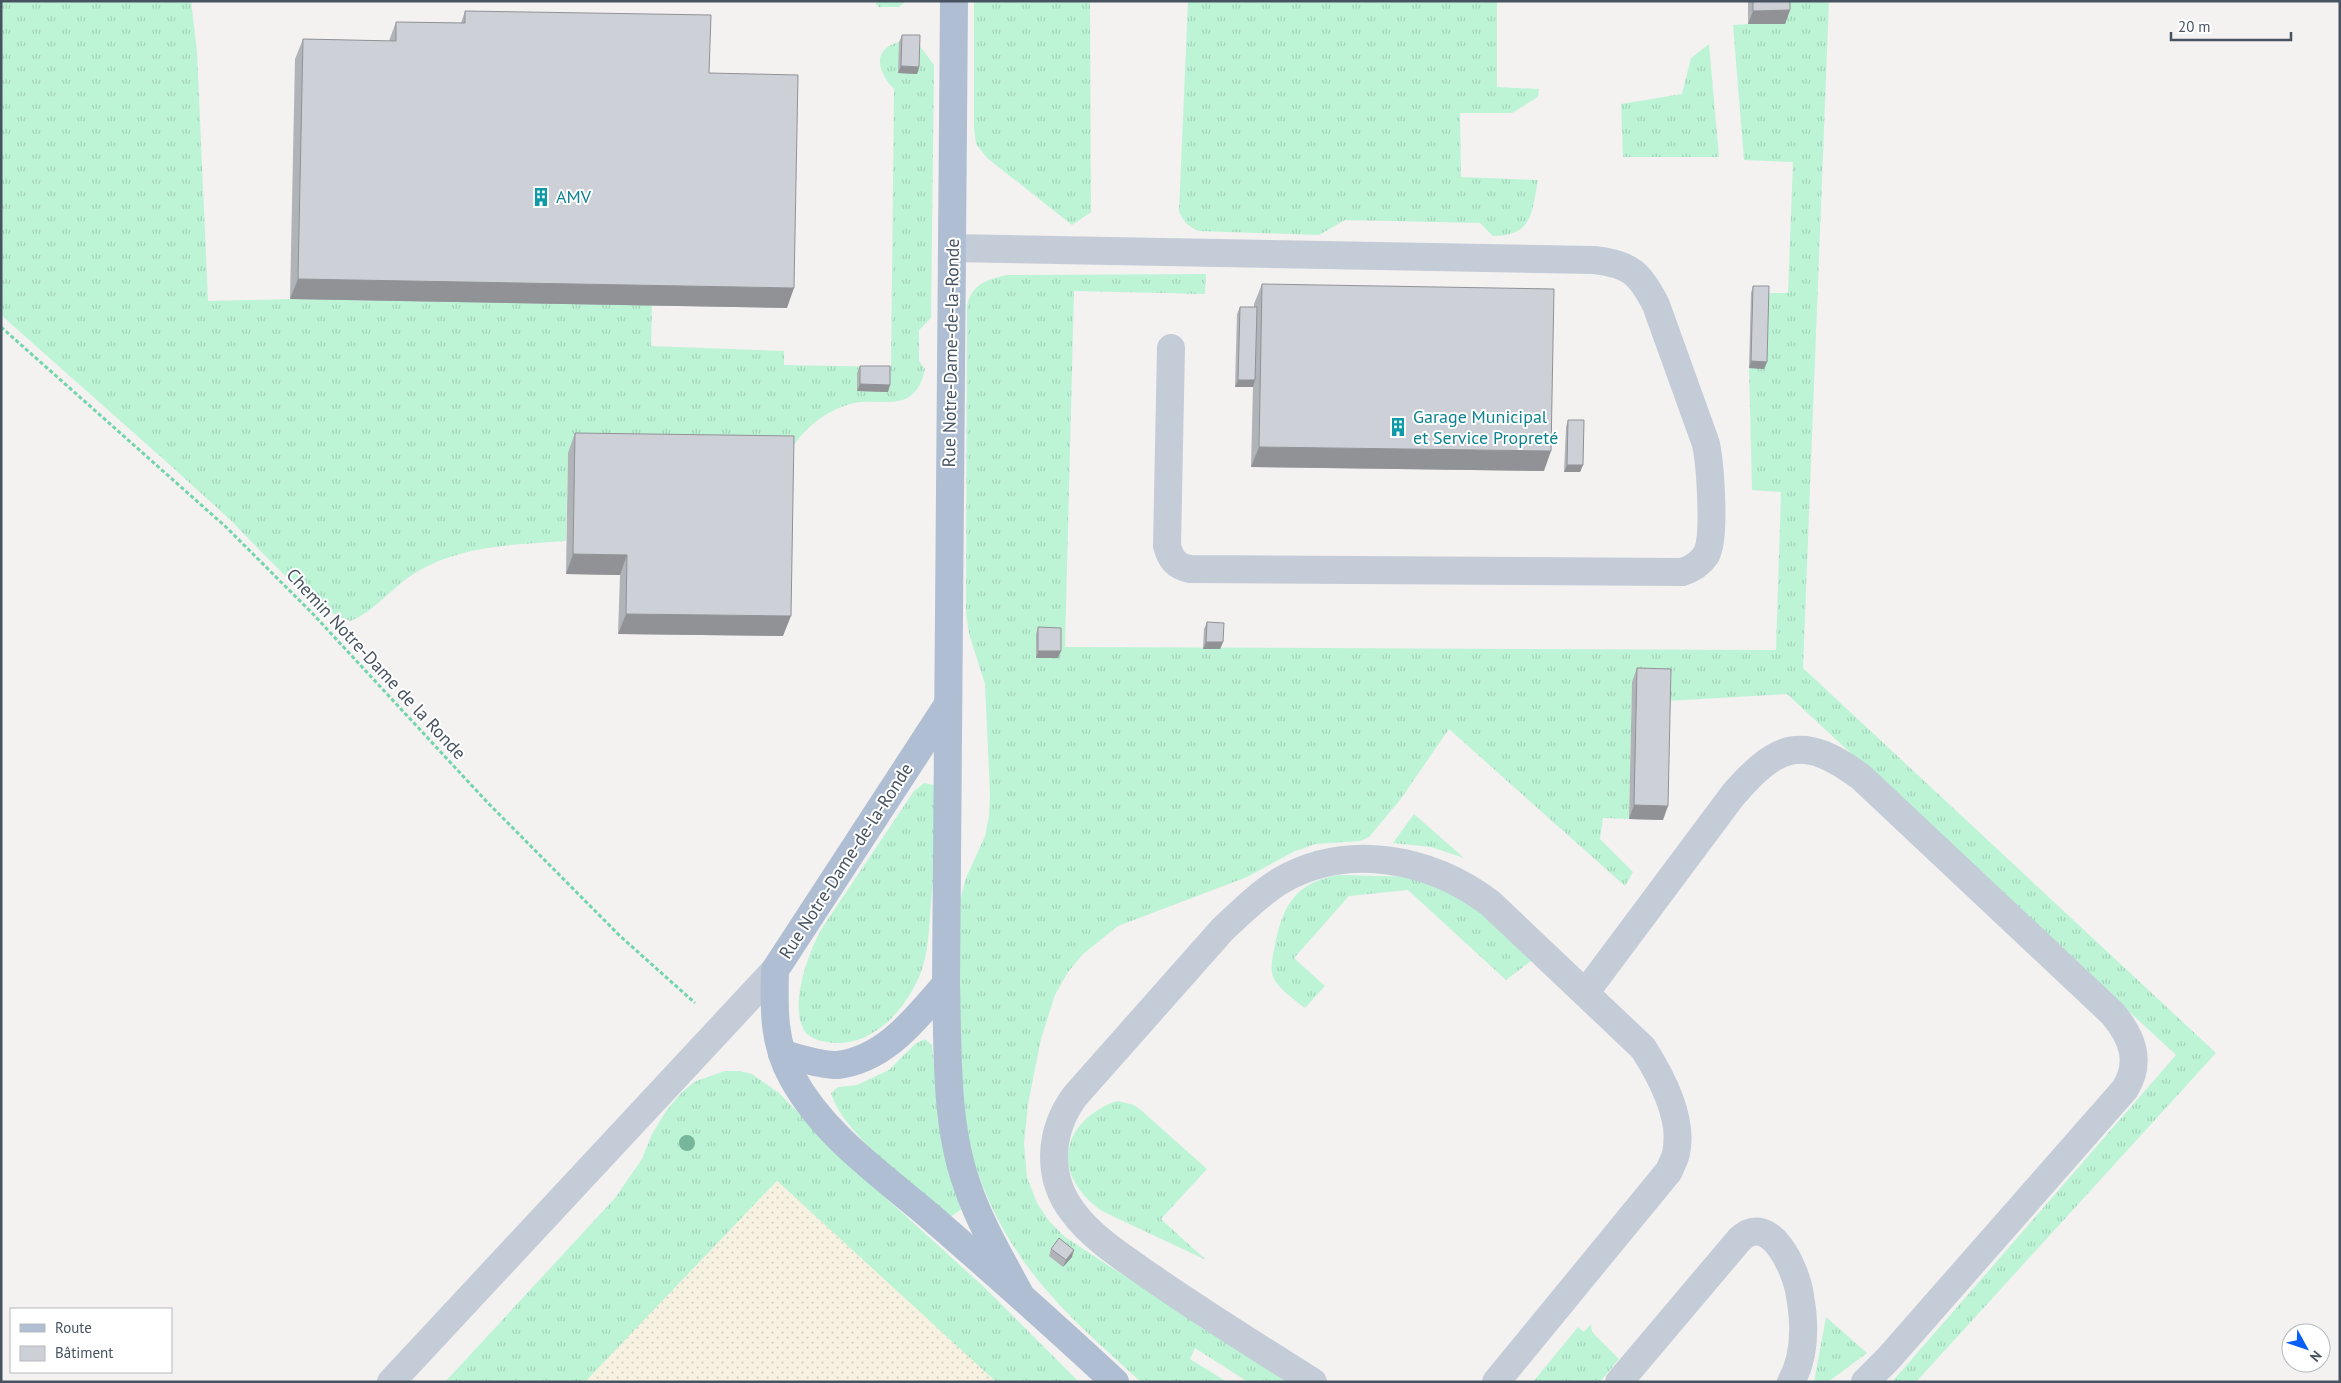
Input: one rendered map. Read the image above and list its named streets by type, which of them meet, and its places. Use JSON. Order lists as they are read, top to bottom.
{
  "streets": {
    "main road": ["Rue Notre-Dame-de-la-Ronde"],
    "path": ["Chemin Notre-Dame de la Ronde"]
  },
  "places": {
    "building": ["AMV", "Garage Municipal et Service Propreté"]
  },
  "legend": ["Route", "Bâtiment"],
  "scale_bar": "20 m",
  "north": "bottom right"
}
